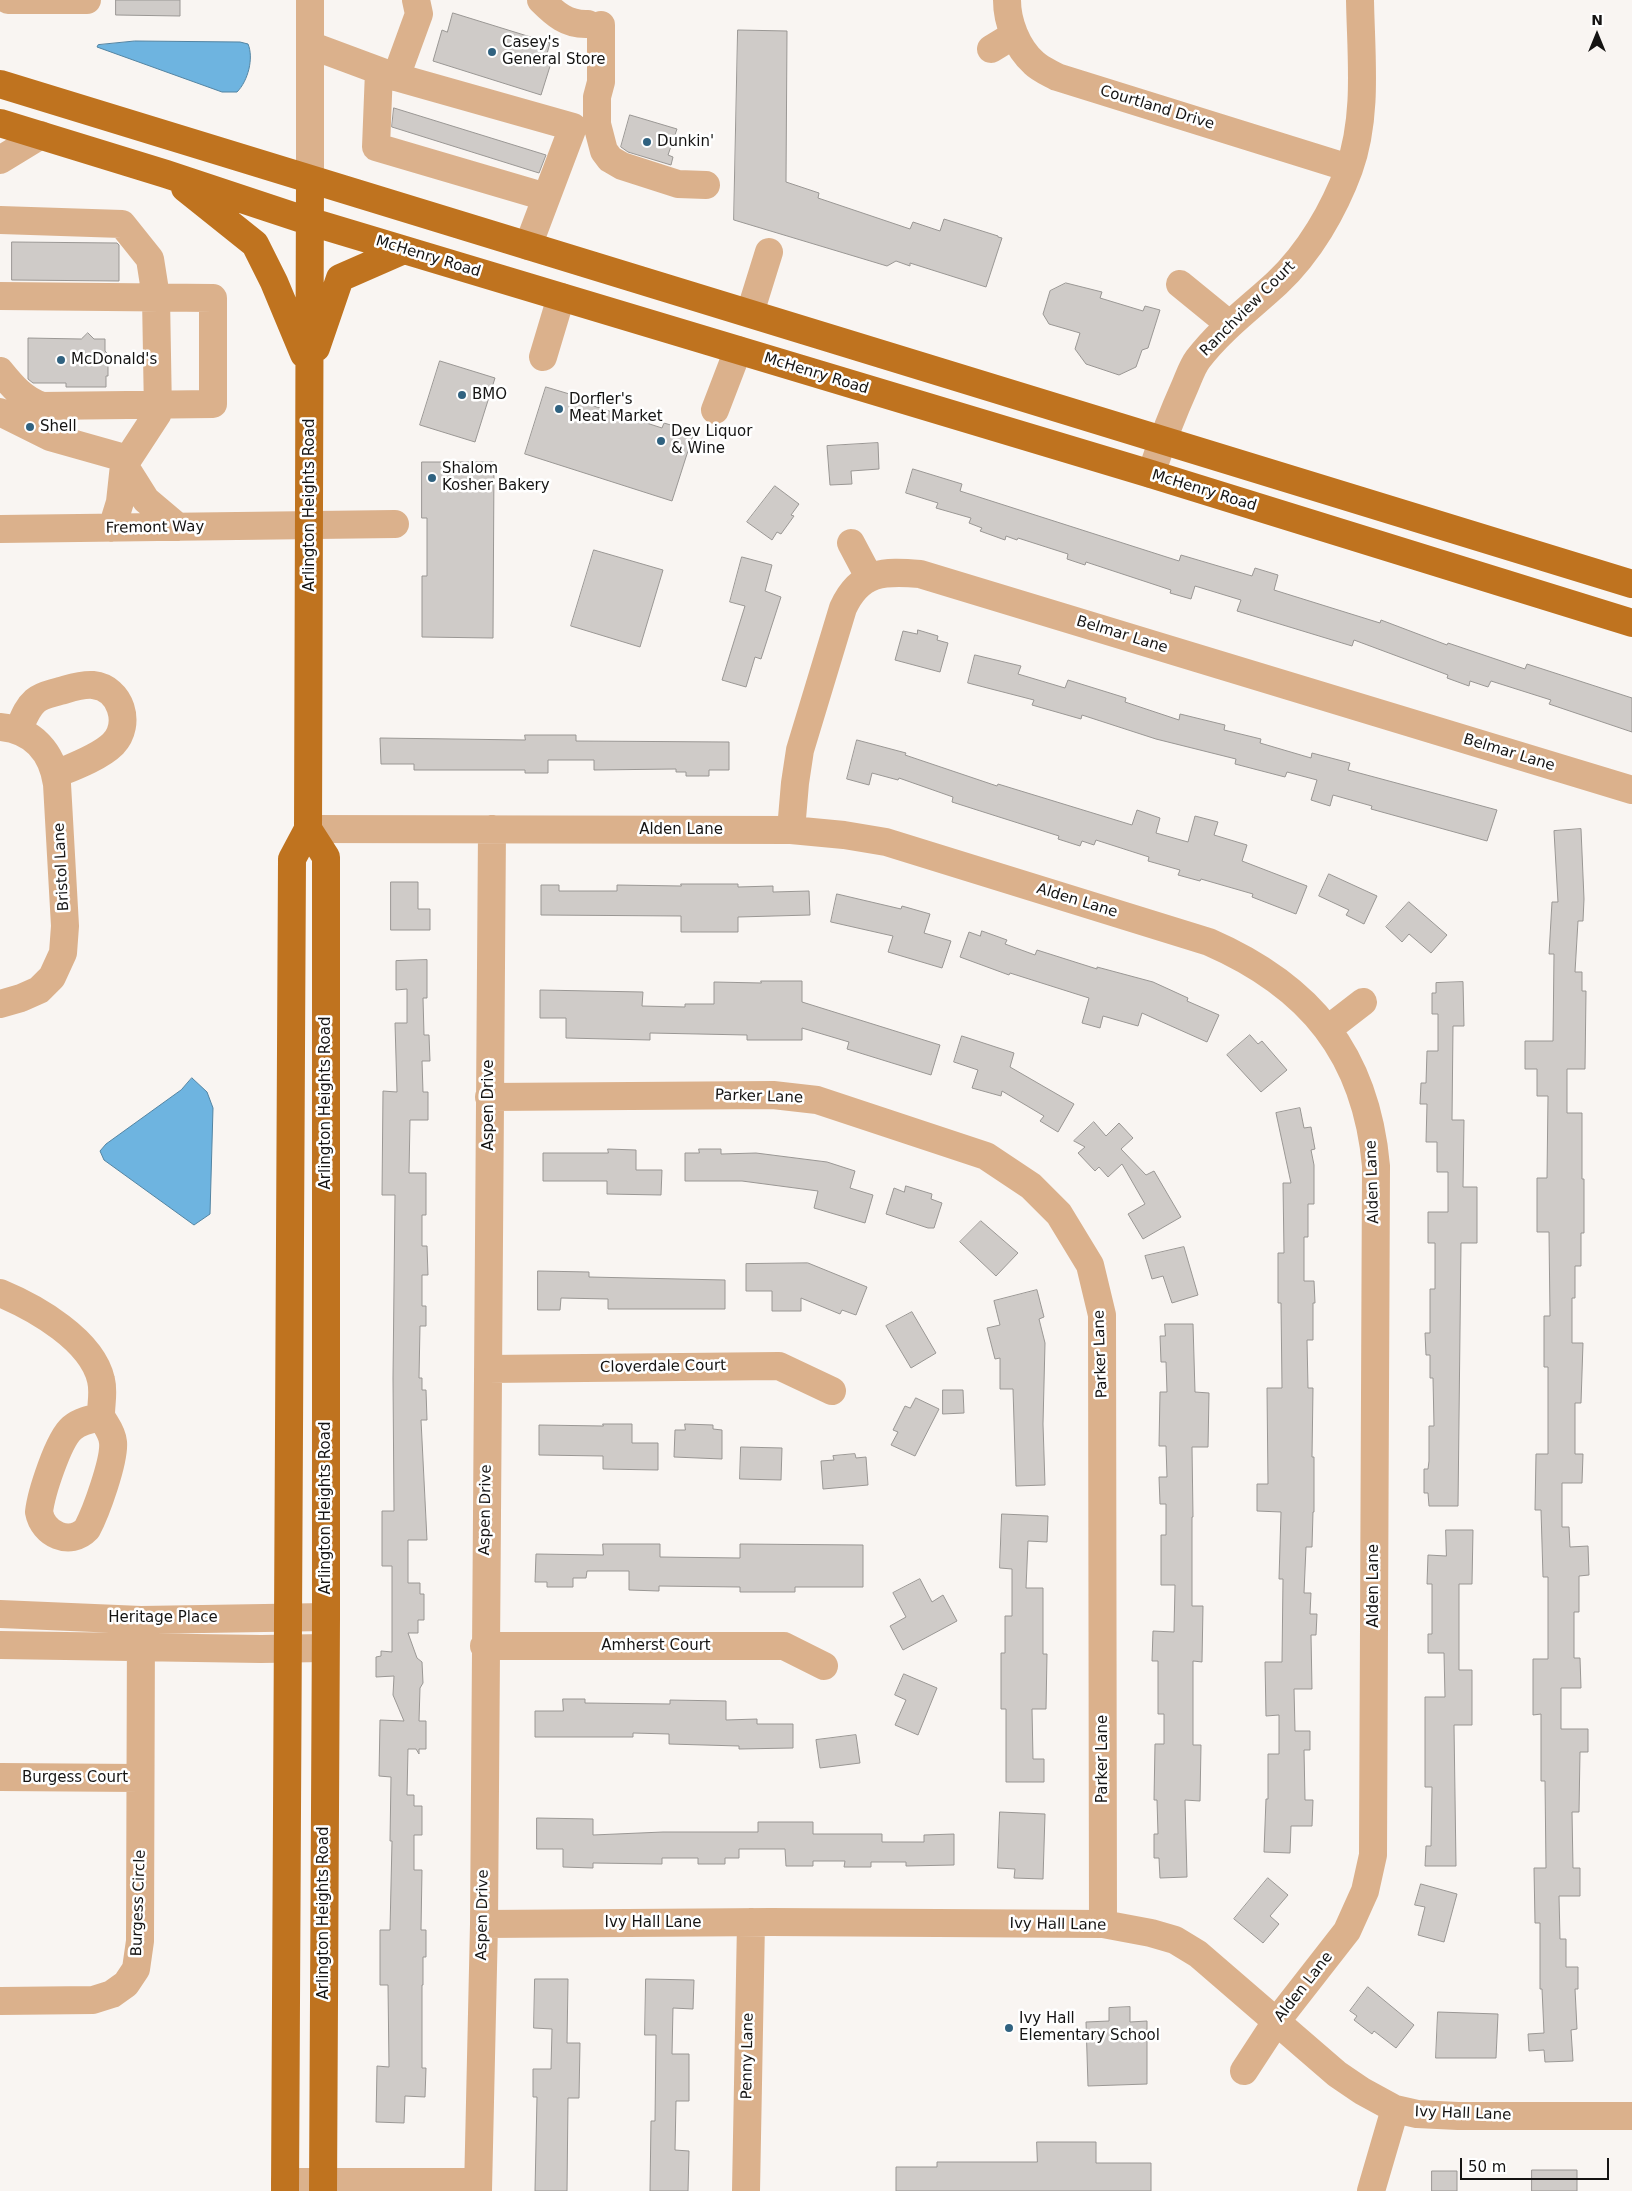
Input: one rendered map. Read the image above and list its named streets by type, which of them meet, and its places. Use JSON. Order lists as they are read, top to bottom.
{
  "streets": {
    "main road": ["McHenry Road", "Arlington Heights Road"],
    "street": [
      "Courtland Drive",
      "Ranchview Court",
      "Fremont Way",
      "Belmar Lane",
      "Alden Lane",
      "Bristol Lane",
      "Parker Lane",
      "Aspen Drive",
      "Cloverdale Court",
      "Heritage Place",
      "Amherst Court",
      "Burgess Court",
      "Burgess Circle",
      "Ivy Hall Lane",
      "Penny Lane"
    ]
  },
  "crossings": [
    ["Courtland Drive", "Ranchview Court"],
    ["McHenry Road", "Ranchview Court"],
    ["McHenry Road", "Arlington Heights Road"],
    ["Arlington Heights Road", "Fremont Way"],
    ["Arlington Heights Road", "Alden Lane"],
    ["Arlington Heights Road", "Heritage Place"],
    ["Alden Lane", "Aspen Drive"],
    ["Alden Lane", "Ivy Hall Lane"],
    ["Parker Lane", "Aspen Drive"],
    ["Parker Lane", "Ivy Hall Lane"],
    ["Aspen Drive", "Cloverdale Court"],
    ["Aspen Drive", "Amherst Court"],
    ["Aspen Drive", "Ivy Hall Lane"],
    ["Heritage Place", "Burgess Court"],
    ["Burgess Court", "Burgess Circle"],
    ["Ivy Hall Lane", "Penny Lane"]
  ],
  "places": [
    "Casey's General Store",
    "Dunkin'",
    "McDonald's",
    "BMO",
    "Dorfler's Meat Market",
    "Shell",
    "Dev Liquor & Wine",
    "Shalom Kosher Bakery",
    "Ivy Hall Elementary School"
  ],
  "scale_bar": "50 m",
  "north": "top"
}
